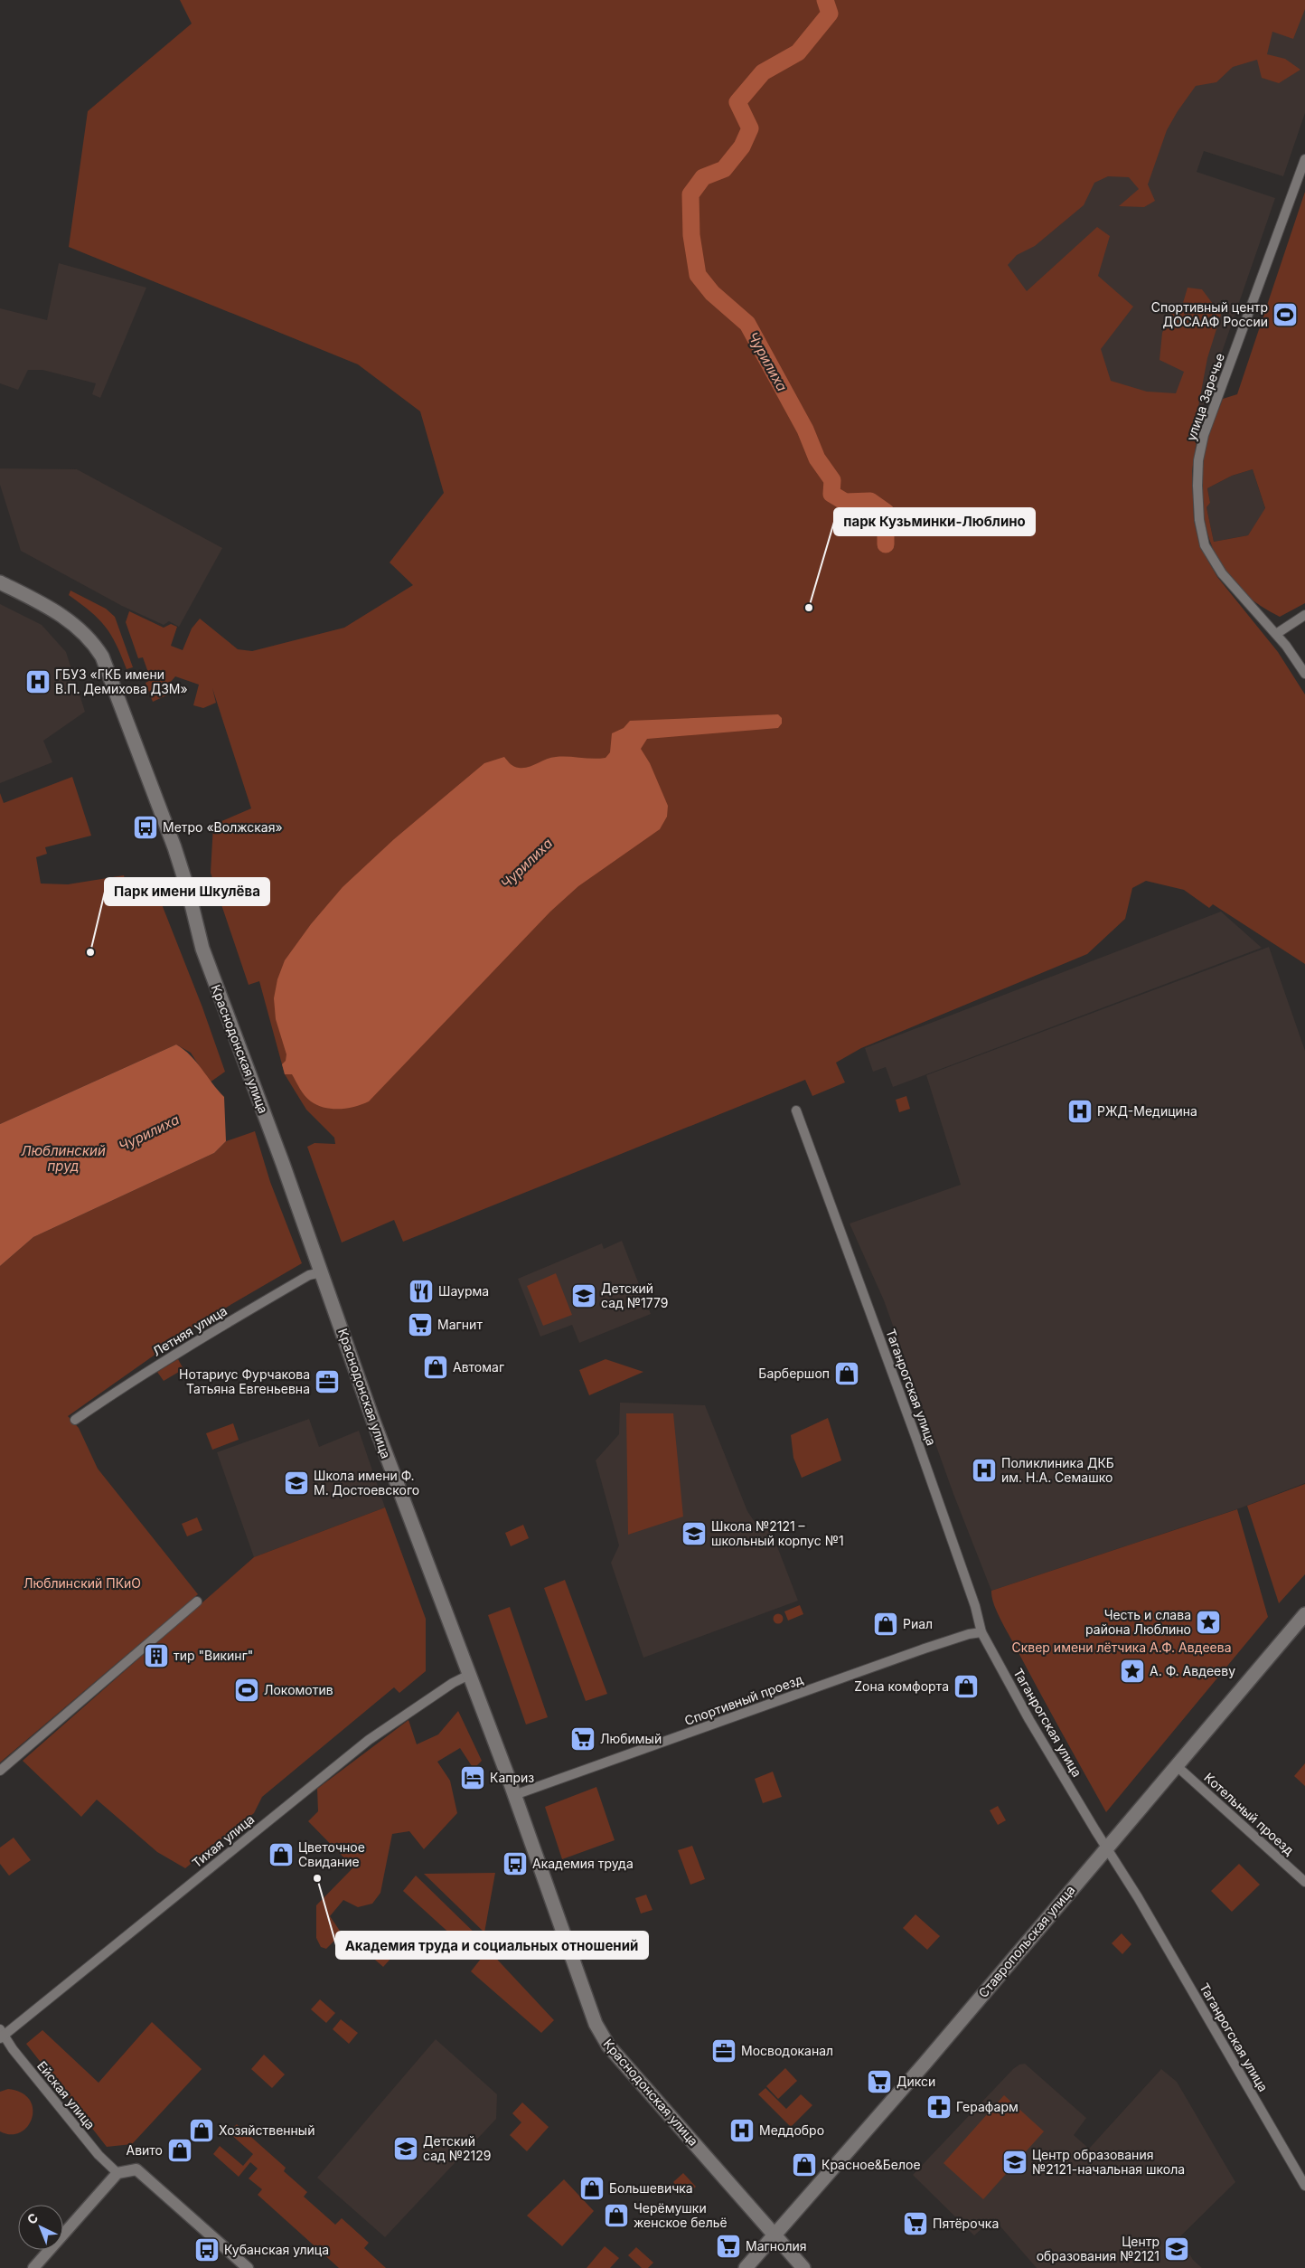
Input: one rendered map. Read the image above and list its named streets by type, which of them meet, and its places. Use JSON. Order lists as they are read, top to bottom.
{
  "streets": {
    "main road": ["Краснодонская улица", "Ставропольская улица"],
    "street": [
      "улица Заречье",
      "Летняя улица",
      "Таганрогская улица",
      "Спортивный проезд",
      "Котельный проезд",
      "Тихая улица",
      "Ейская улица"
    ]
  },
  "crossings": [
    ["Краснодонская улица", "Летняя улица"],
    ["Краснодонская улица", "Спортивный проезд"],
    ["Краснодонская улица", "Тихая улица"],
    ["Краснодонская улица", "Ставропольская улица"],
    ["Таганрогская улица", "Спортивный проезд"],
    ["Таганрогская улица", "Ставропольская улица"],
    ["Котельный проезд", "Ставропольская улица"],
    ["Тихая улица", "Ейская улица"]
  ],
  "water": ["Чурилиха", "Люблинский пруд"],
  "parks": ["Люблинский ПКиО", "Сквер имени лётчика А.Ф. Авдеева"],
  "places": {
    "sports": ["Спортивный центр ДОСААФ России", "Локомотив"],
    "other": ["парк Кузьминки-Люблино", "Парк имени Шкулёва", "Академия труда и социальных отношений"],
    "hospital": [
      "ГБУЗ «ГКБ имени В.П. Демихова ДЗМ»",
      "РЖД-Медицина",
      "Поликлиника ДКБ им. Н.А. Семашко",
      "Меддобро"
    ],
    "bus stop": ["Метро «Волжская»", "Академия труда", "Кубанская улица"],
    "restaurant": ["Шаурма"],
    "school or university": [
      "Детский сад №1779",
      "Школа имени Ф. М. Достоевского",
      "Школа №2121 – школьный корпус №1",
      "Детский сад №2129",
      "Центр образования №2121-начальная школа",
      "Центр образования №2121"
    ],
    "supermarket": [
      "Магнит",
      "Любимый",
      "Дикси",
      "Пятёрочка",
      "Магнолия"
    ],
    "shop": [
      "Автомаг",
      "Барбершоп",
      "Риал",
      "Zона комфорта",
      "Цветочное Свидание",
      "Хозяйственный",
      "Авито",
      "Красное&Белое",
      "Большевичка",
      "Черёмушки женское бельё"
    ],
    "office": ["Нотариус Фурчакова Татьяна Евгеньевна", "Мосводоканал"],
    "place": ["Честь и слава района Люблино", "А. Ф. Авдееву"],
    "building": ["тир \"Викинг\""],
    "hotel": ["Каприз"],
    "pharmacy": ["Герафарм"]
  },
  "north": "top left"
}
